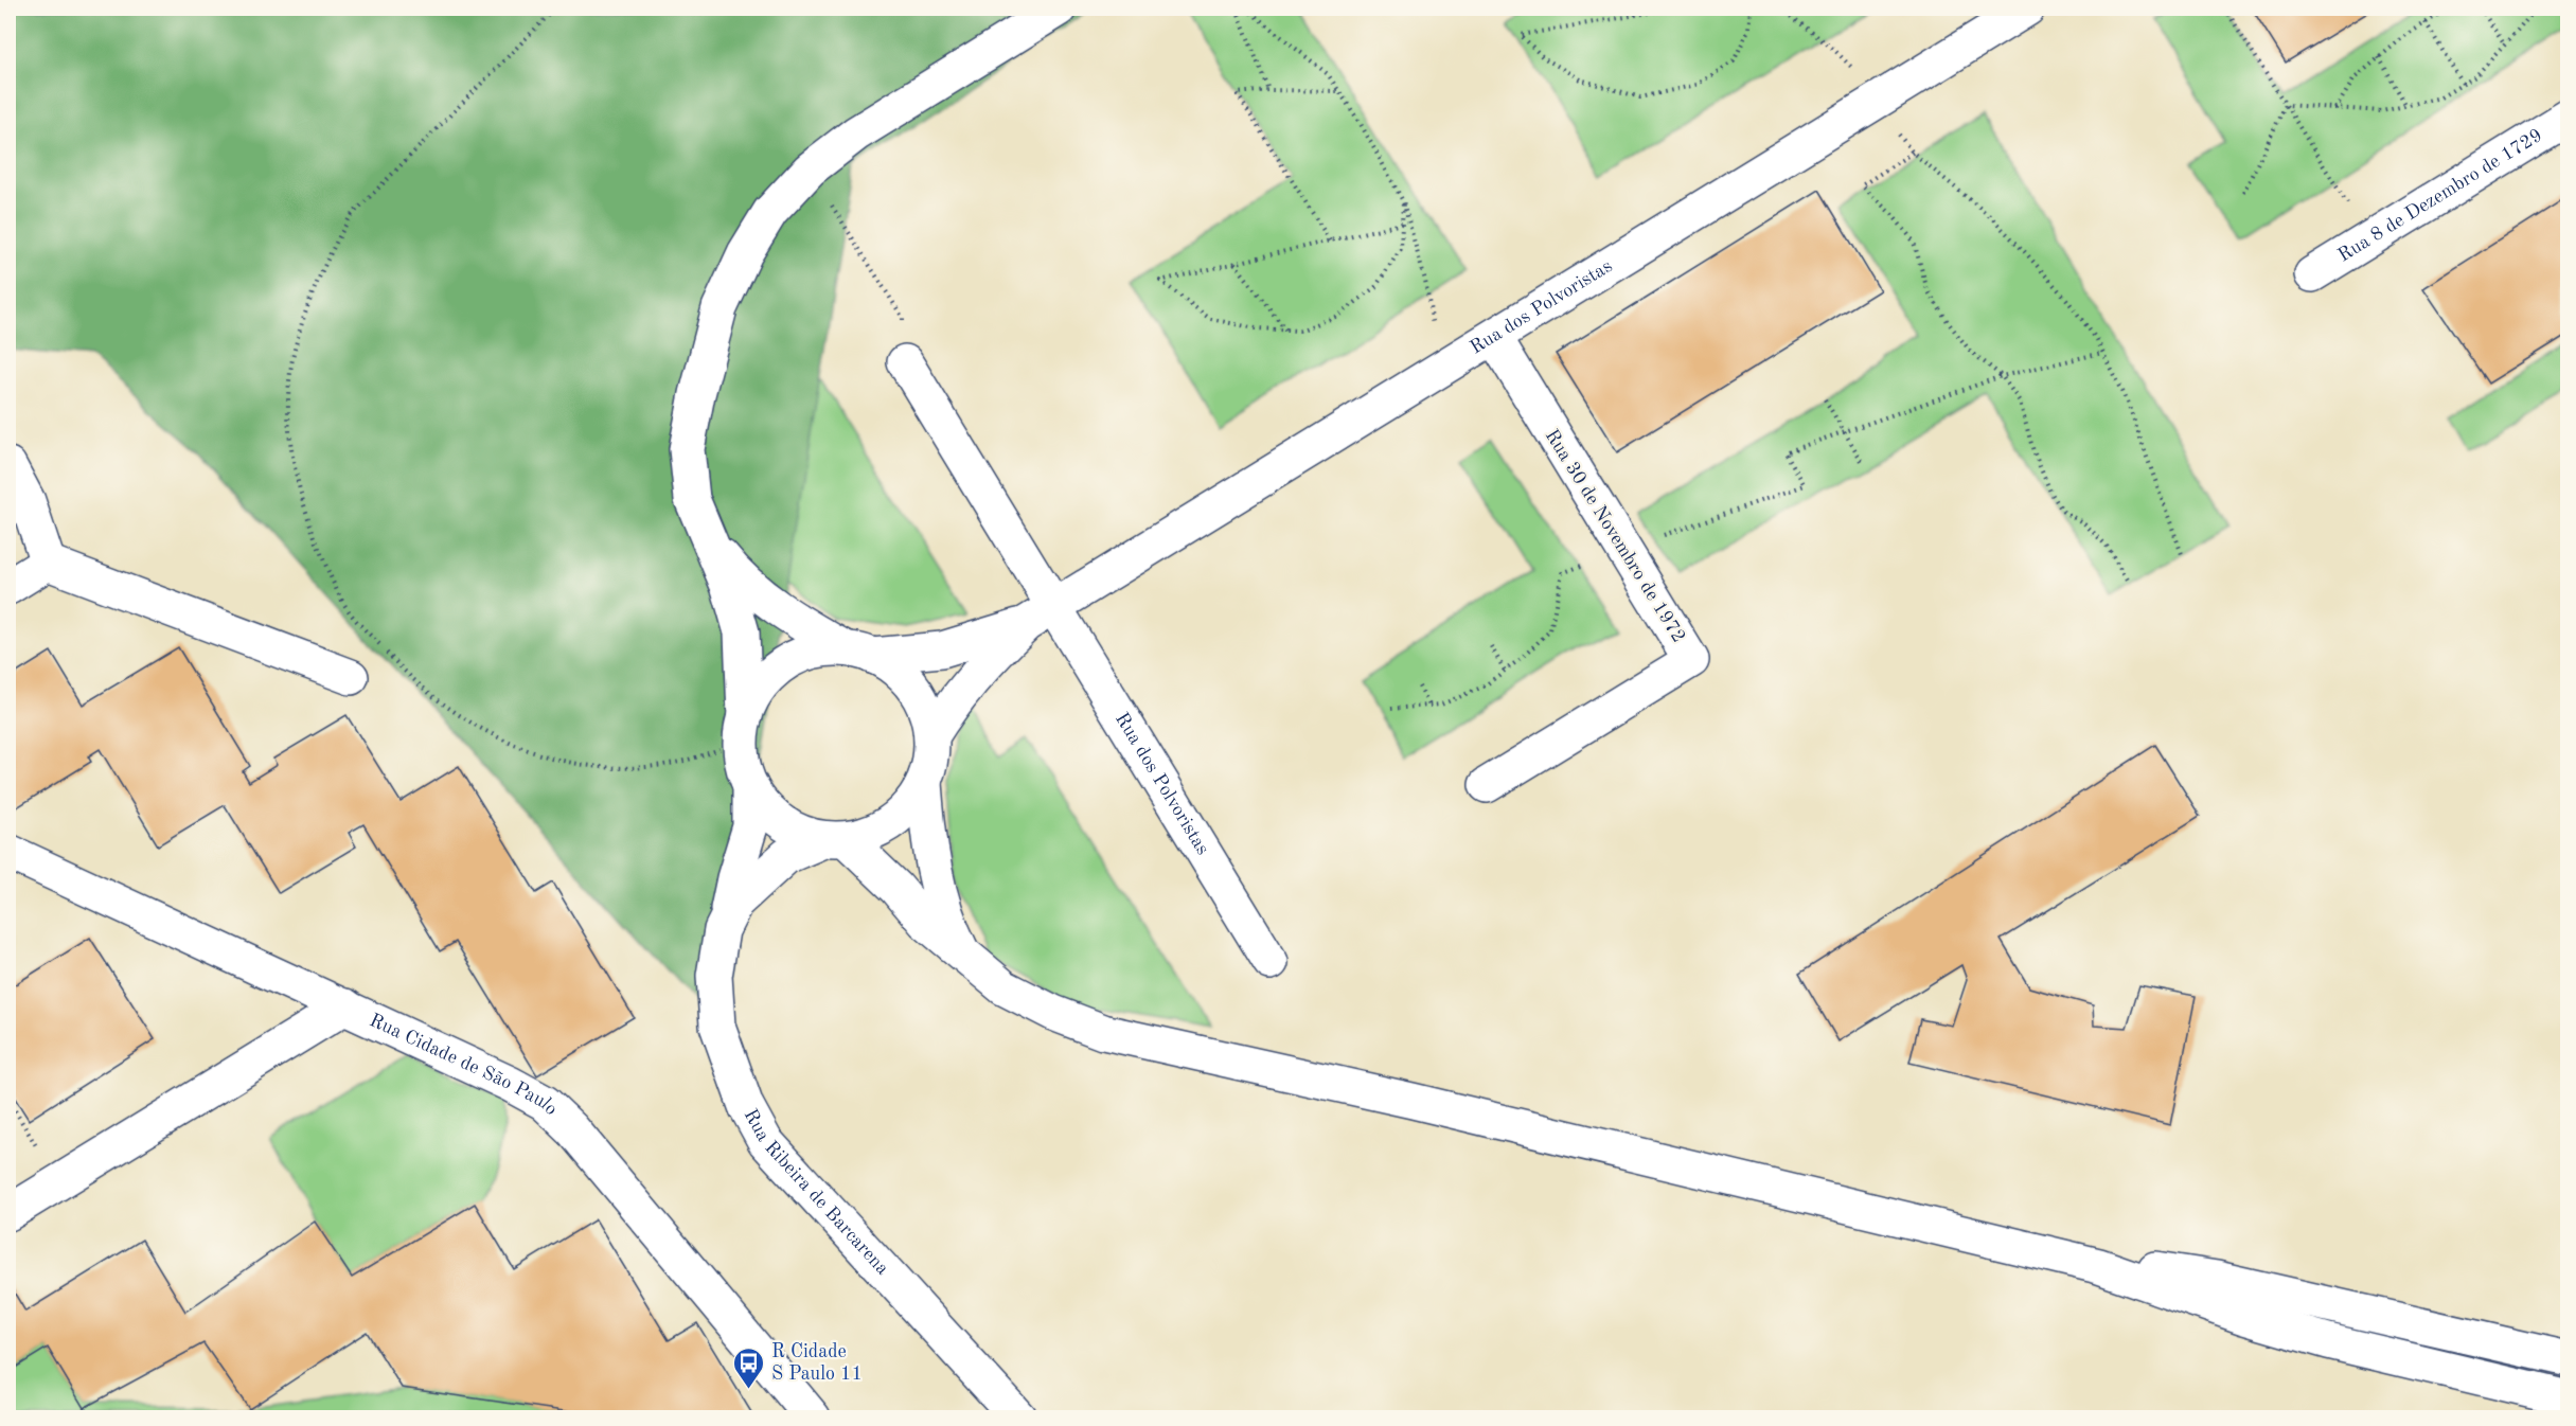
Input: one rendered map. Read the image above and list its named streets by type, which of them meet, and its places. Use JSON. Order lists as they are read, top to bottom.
{
  "streets": {
    "street": [
      "Rua 8 de Dezembro de 1729",
      "Rua dos Polvoristas",
      "Rua 30 de Novembro de 1972",
      "Rua Cidade de São Paulo",
      "Rua Ribeira de Barcarena"
    ]
  },
  "crossings": [
    ["Rua dos Polvoristas", "Rua 30 de Novembro de 1972"],
    ["Rua dos Polvoristas", "Rua Ribeira de Barcarena"]
  ],
  "places": {
    "bus stop": ["R Cidade S Paulo 11"]
  }
}
